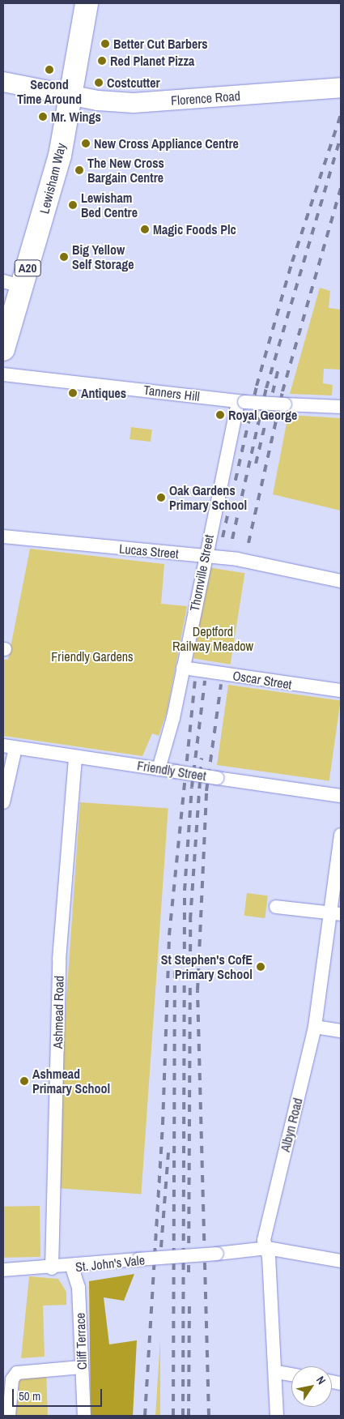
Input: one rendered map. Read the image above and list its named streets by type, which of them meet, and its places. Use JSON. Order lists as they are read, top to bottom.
{
  "streets": {
    "highway": ["Lewisham Way", "A20"],
    "main road": ["Florence Road"],
    "street": [
      "Tanners Hill",
      "Lucas Street",
      "Thornville Street",
      "Oscar Street",
      "Friendly Street",
      "Ashmead Road",
      "Albyn Road",
      "St. John's Vale",
      "Cliff Terrace"
    ]
  },
  "crossings": [
    ["Florence Road", "Lewisham Way"],
    ["Tanners Hill", "Thornville Street"],
    ["Lucas Street", "Thornville Street"],
    ["Thornville Street", "Oscar Street"],
    ["Thornville Street", "Friendly Street"],
    ["Friendly Street", "Ashmead Road"],
    ["Ashmead Road", "St. John's Vale"],
    ["Albyn Road", "St. John's Vale"],
    ["St. John's Vale", "Cliff Terrace"]
  ],
  "parks": ["Deptford Railway Meadow", "Friendly Gardens"],
  "places": [
    "Better Cut Barbers",
    "Red Planet Pizza",
    "Second Time Around",
    "Costcutter",
    "Mr. Wings",
    "New Cross Appliance Centre",
    "The New Cross Bargain Centre",
    "Lewisham Bed Centre",
    "Magic Foods Plc",
    "Big Yellow Self Storage",
    "Antiques",
    "Royal George",
    "Oak Gardens Primary School",
    "St Stephen's CofE Primary School",
    "Ashmead Primary School"
  ],
  "scale_bar": "50 m",
  "north": "top right"
}
